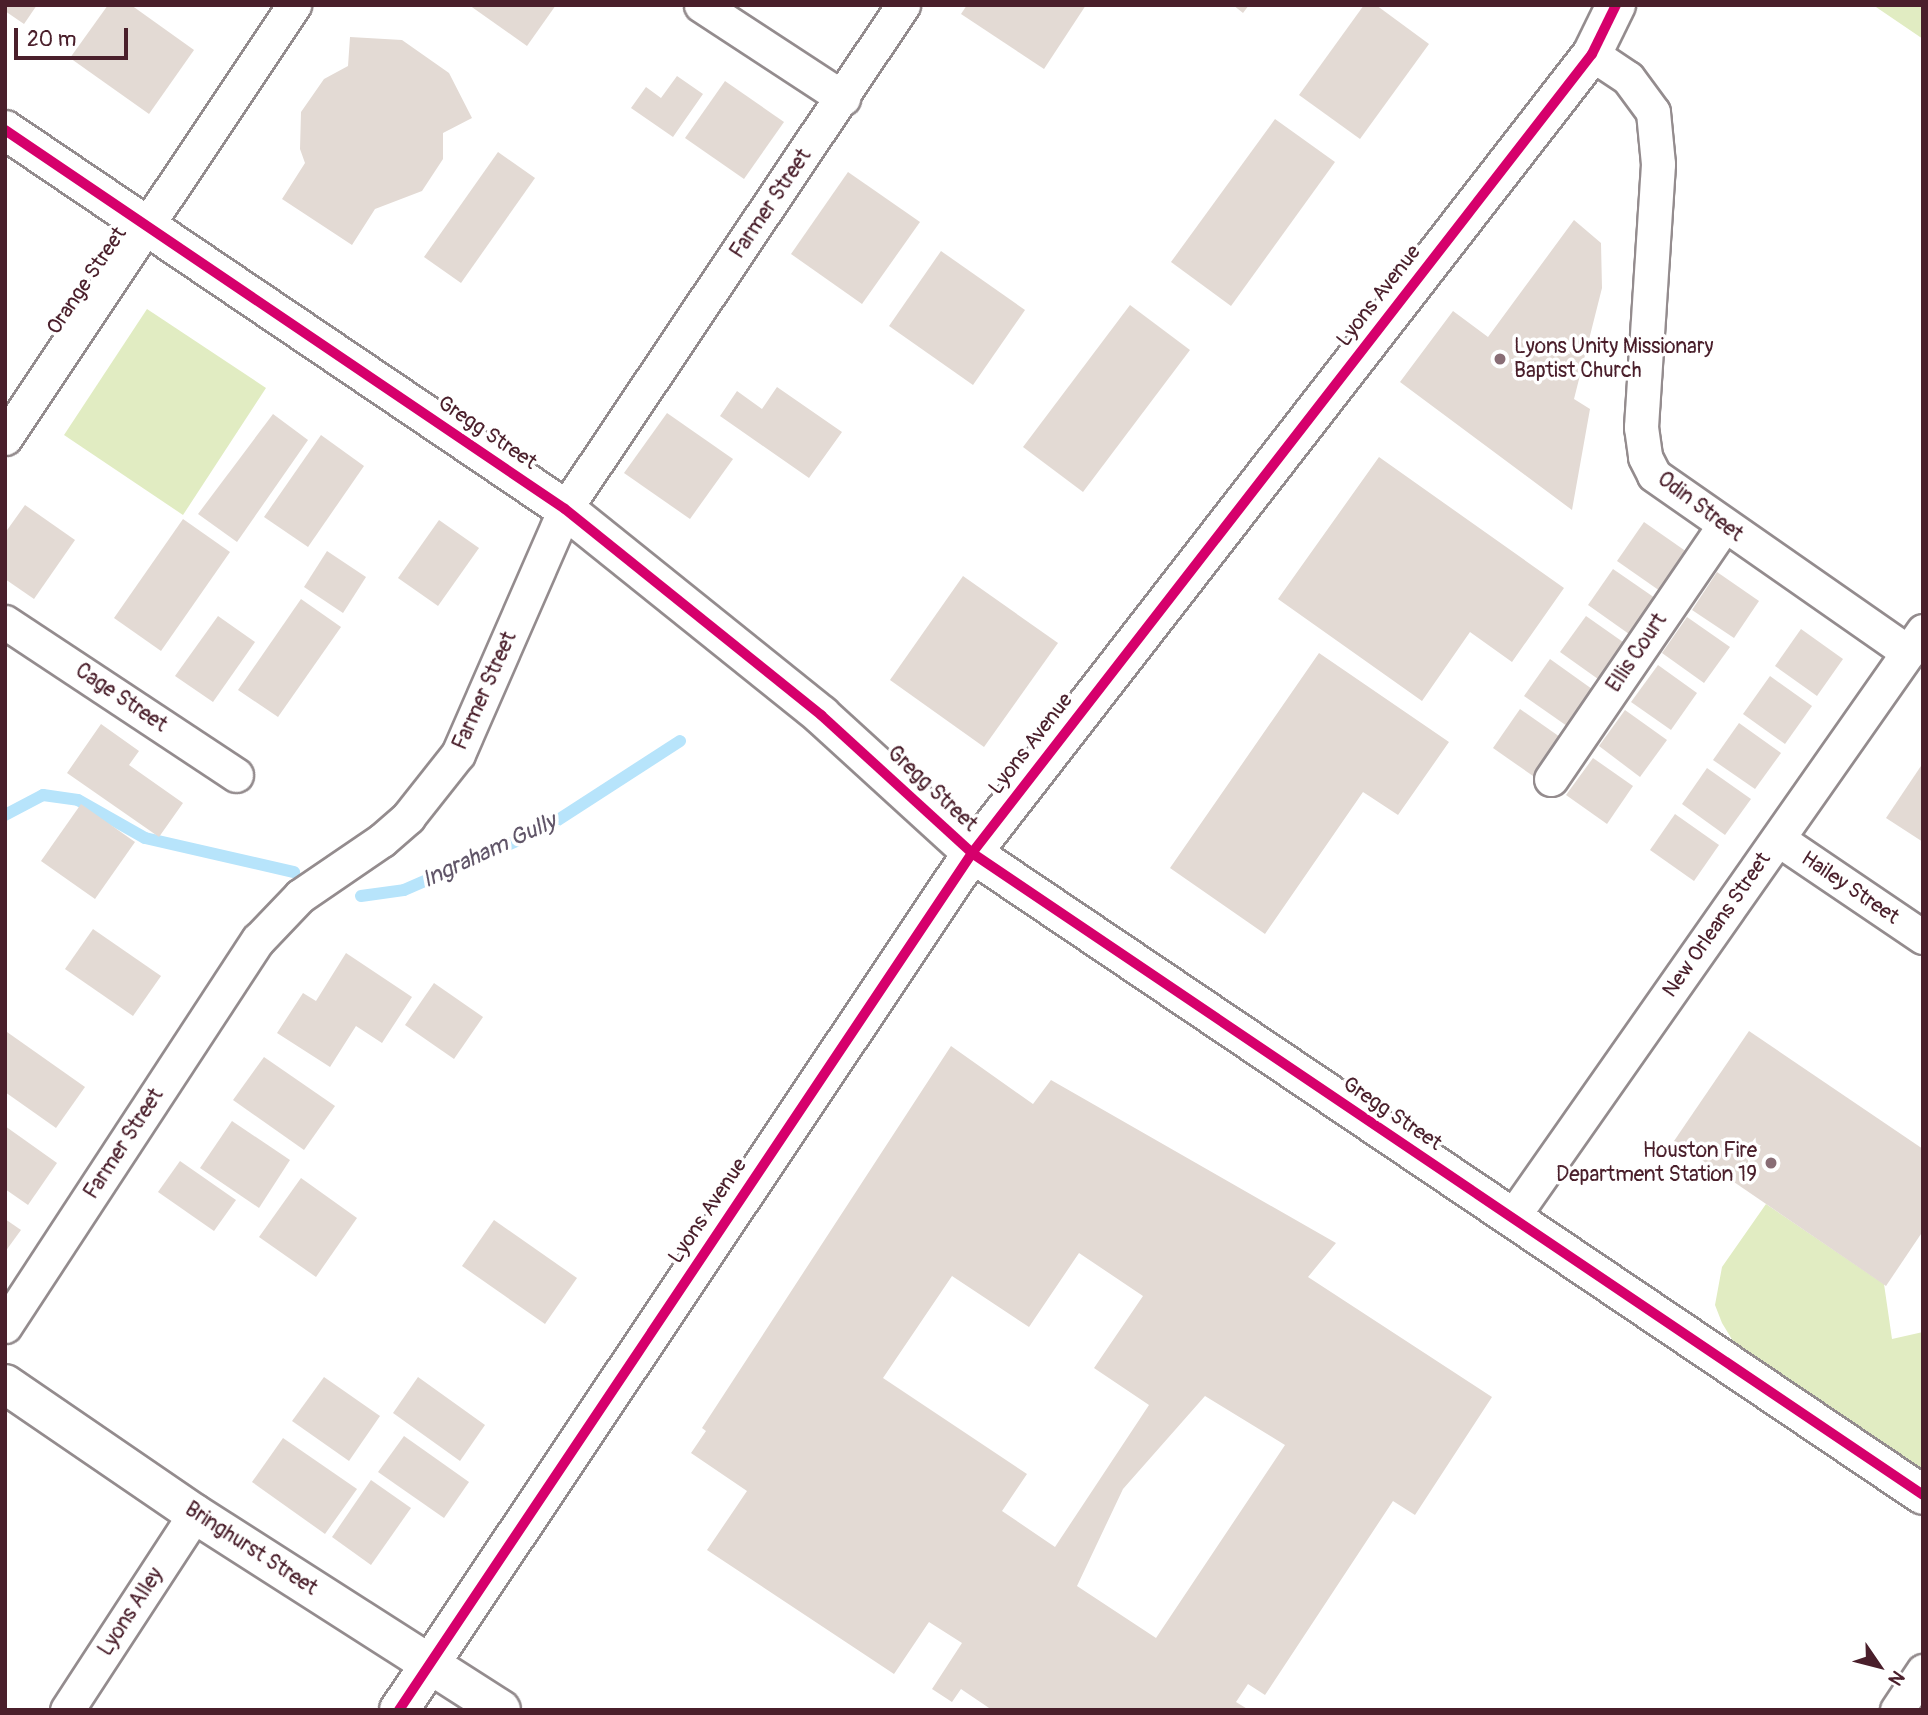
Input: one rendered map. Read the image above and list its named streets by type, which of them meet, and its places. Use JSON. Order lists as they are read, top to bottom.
{
  "streets": {
    "street": [
      "Farmer Street",
      "Orange Street",
      "Lyons Avenue",
      "Gregg Street",
      "Odin Street",
      "Ellis Court",
      "Cage Street",
      "Hailey Street",
      "New Orleans Street",
      "Bringhurst Street",
      "Lyons Alley"
    ]
  },
  "crossings": [
    ["Farmer Street", "Gregg Street"],
    ["Orange Street", "Gregg Street"],
    ["Lyons Avenue", "Gregg Street"],
    ["Lyons Avenue", "Odin Street"],
    ["Lyons Avenue", "Bringhurst Street"],
    ["Gregg Street", "New Orleans Street"],
    ["Odin Street", "Ellis Court"],
    ["Odin Street", "New Orleans Street"],
    ["Hailey Street", "New Orleans Street"],
    ["Bringhurst Street", "Lyons Alley"]
  ],
  "water": ["Ingraham Gully"],
  "places": ["Lyons Unity Missionary Baptist Church", "Houston Fire Department Station 19"],
  "scale_bar": "20 m",
  "north": "bottom right"
}
